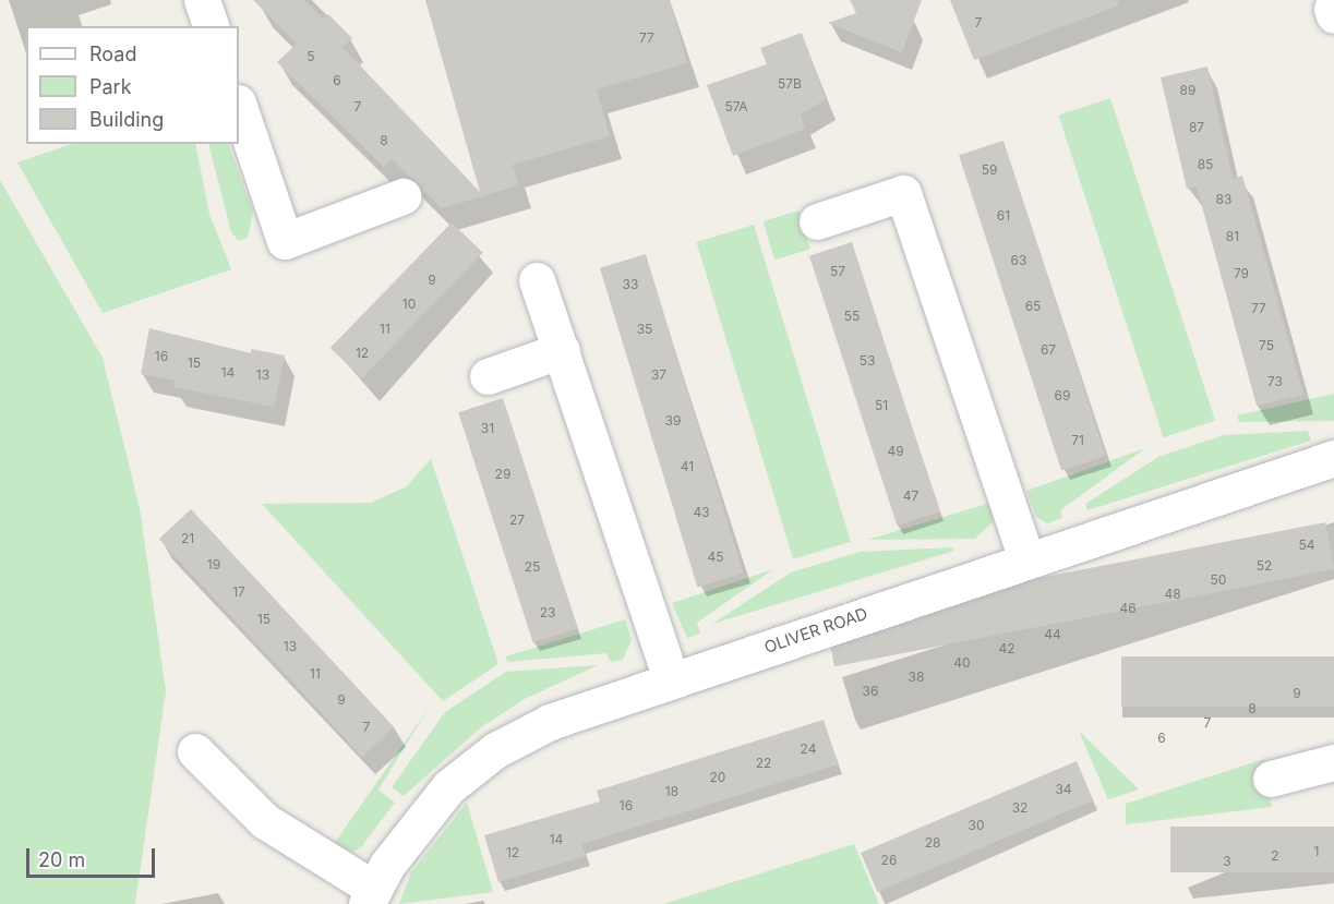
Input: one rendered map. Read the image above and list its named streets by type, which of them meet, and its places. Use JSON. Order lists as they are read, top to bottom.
{
  "streets": {
    "street": ["OLIVER ROAD"]
  },
  "house_numbers": [
    "7",
    "77",
    "5",
    "6",
    "57B",
    "89",
    "7",
    "57A",
    "87",
    "8",
    "85",
    "59",
    "83",
    "61",
    "81",
    "63",
    "57",
    "79",
    "9",
    "33",
    "10",
    "65",
    "77",
    "55",
    "11",
    "35",
    "75",
    "67",
    "12",
    "16",
    "53",
    "15",
    "14",
    "13",
    "37",
    "73",
    "69",
    "51",
    "39",
    "31",
    "71",
    "49",
    "41",
    "29",
    "47",
    "43",
    "27",
    "21",
    "54",
    "45",
    "19",
    "52",
    "25",
    "50",
    "17",
    "48",
    "46",
    "23",
    "15",
    "44",
    "13",
    "42",
    "40",
    "11",
    "38",
    "36",
    "9",
    "9",
    "8",
    "7",
    "7",
    "6",
    "24",
    "22",
    "20",
    "34",
    "18",
    "16",
    "32",
    "30",
    "14",
    "28",
    "1",
    "12",
    "2",
    "26",
    "3"
  ],
  "legend": ["Road", "Park", "Building"],
  "scale_bar": "20 m"
}
